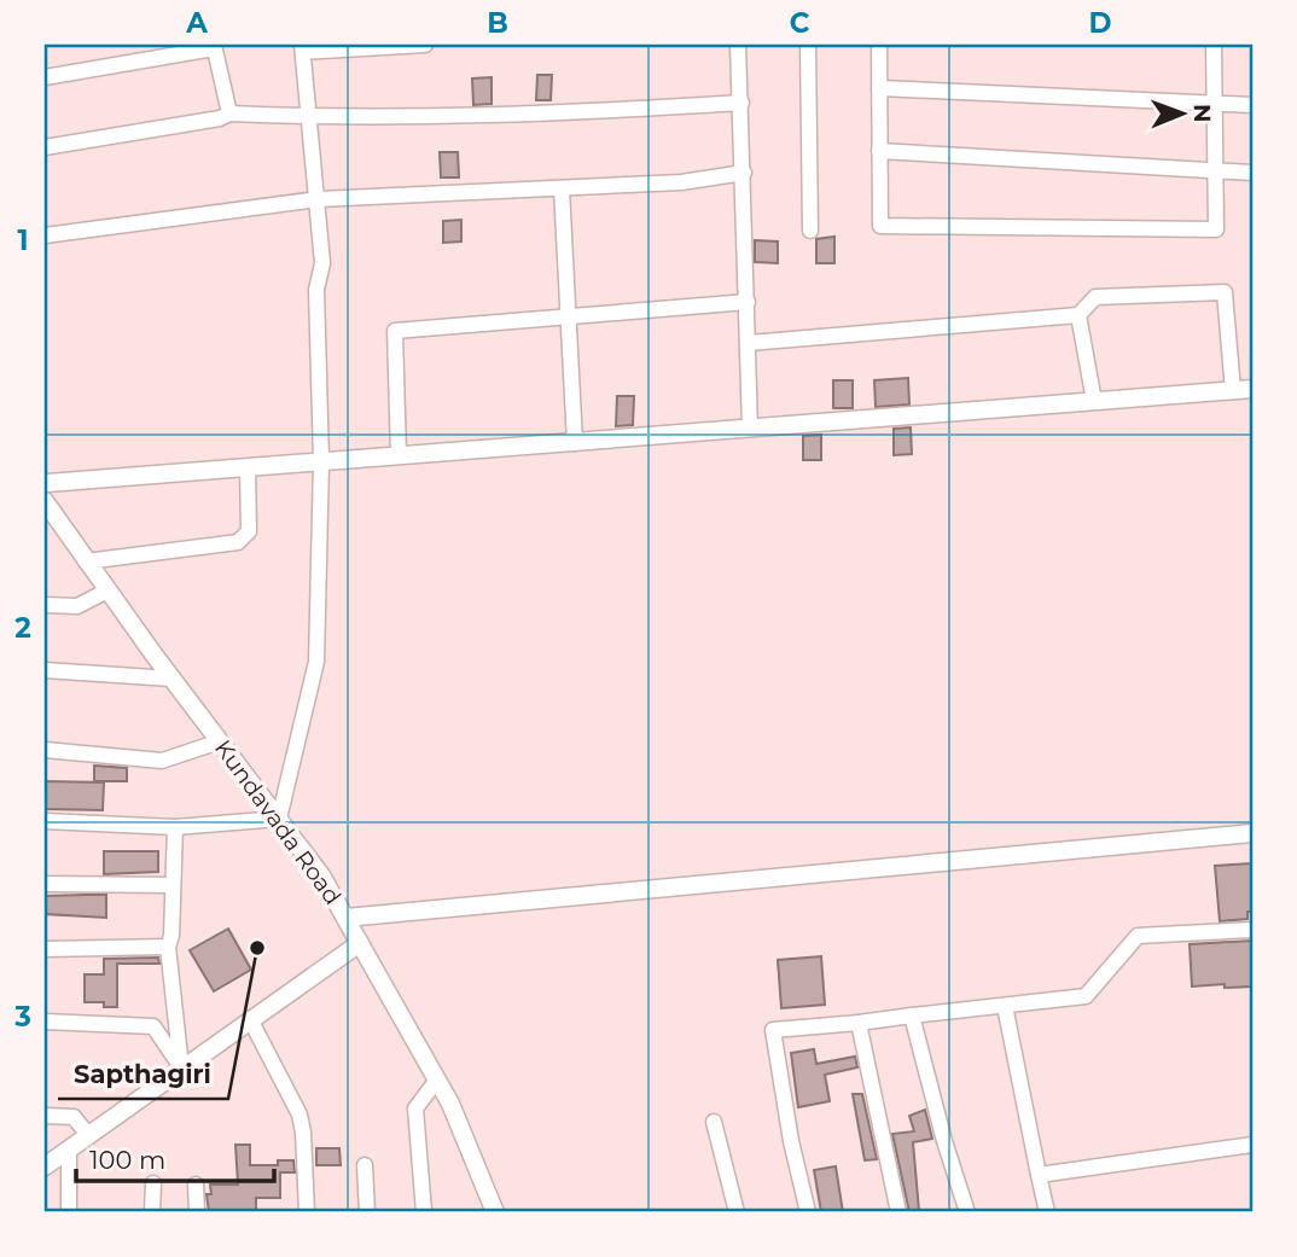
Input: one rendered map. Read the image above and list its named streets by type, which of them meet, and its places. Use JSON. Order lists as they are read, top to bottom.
{
  "streets": {
    "street": ["Kundavada Road"]
  },
  "places": ["Sapthagiri"],
  "scale_bar": "100 m",
  "north": "right",
  "grid": {
    "columns": [
      "A",
      "B",
      "C",
      "D"
    ],
    "rows": ["1", "2", "3"]
  }
}
